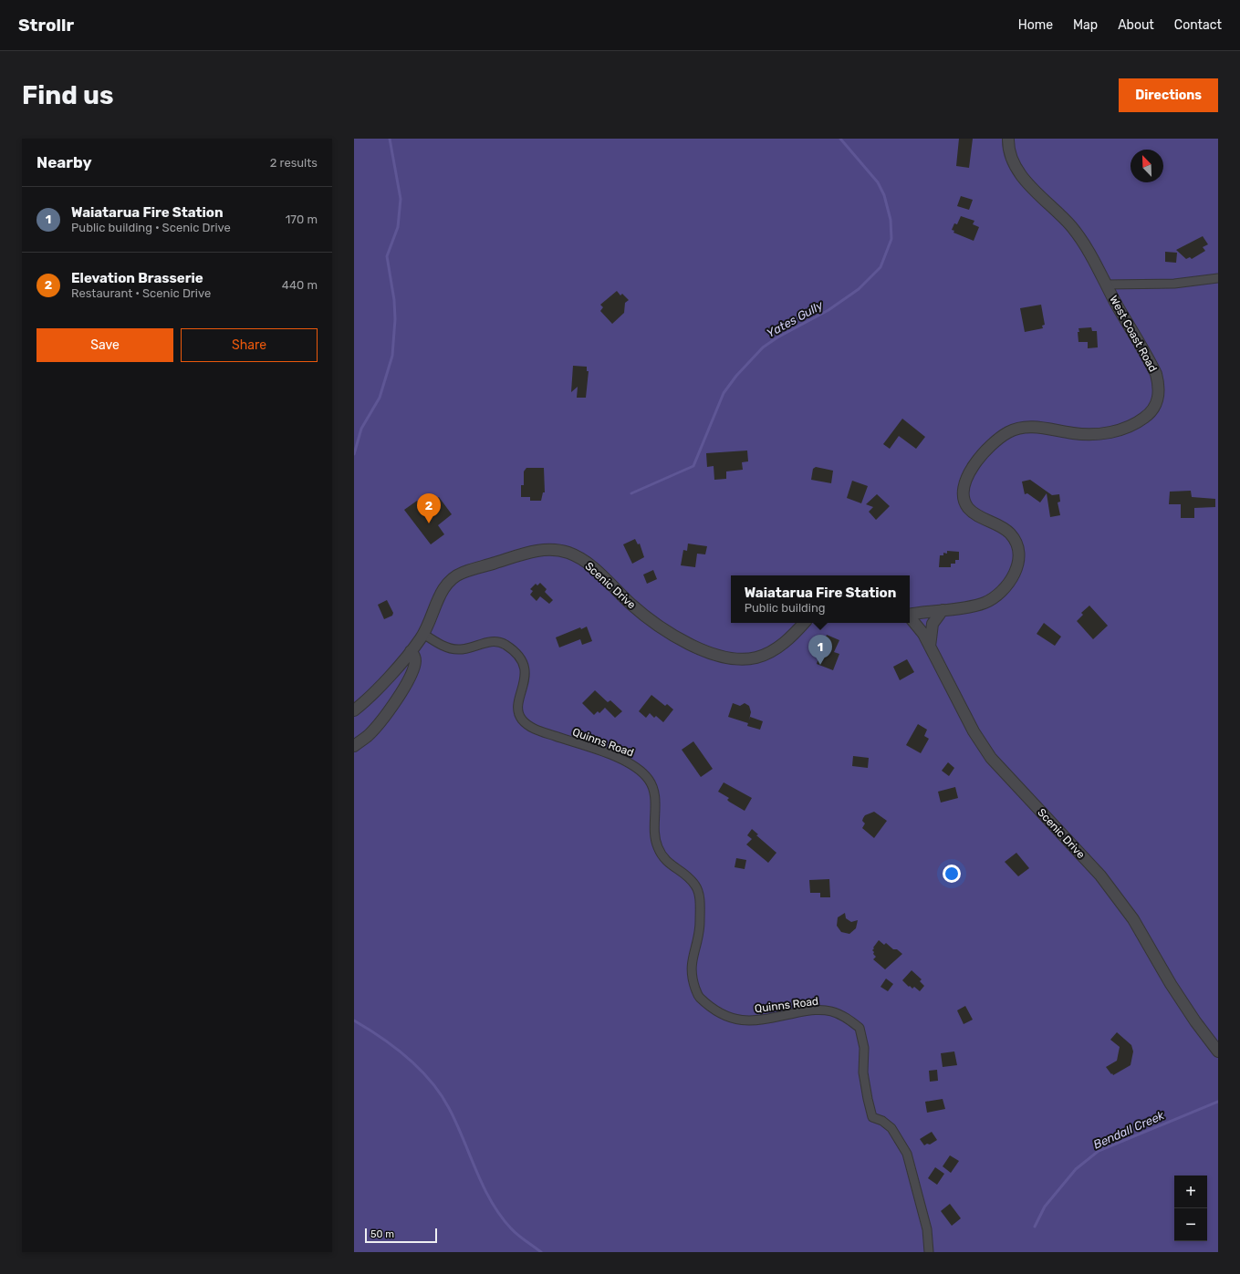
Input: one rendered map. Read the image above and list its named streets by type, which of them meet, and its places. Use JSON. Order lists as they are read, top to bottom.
{
  "streets": {
    "main road": ["West Coast Road", "Scenic Drive"],
    "street": ["Quinns Road"]
  },
  "crossings": [
    ["Scenic Drive", "Quinns Road"]
  ],
  "water": ["Yates Gully", "Bendall Creek"],
  "scale_bar": "50 m",
  "north": "top left",
  "page": {
    "header": "Strollr",
    "nav": [
      "Home",
      "Map",
      "About",
      "Contact"
    ],
    "buttons": [
      "Directions",
      ["Save", "Share"]
    ],
    "title": "Find us",
    "heading": ["Nearby", "2 results"],
    "list": [
      {
        "mark": "1",
        "name": "Waiatarua Fire Station",
        "note": "Public building · Scenic Drive",
        "value": "170 m"
      },
      {
        "mark": "2",
        "name": "Elevation Brasserie",
        "note": "Restaurant · Scenic Drive",
        "value": "440 m"
      }
    ],
    "pins": ["2", "1"],
    "popup": ["Waiatarua Fire Station", "Public building"],
    "map_buttons": ["+", "−"],
    "scale": "50 m"
  }
}
